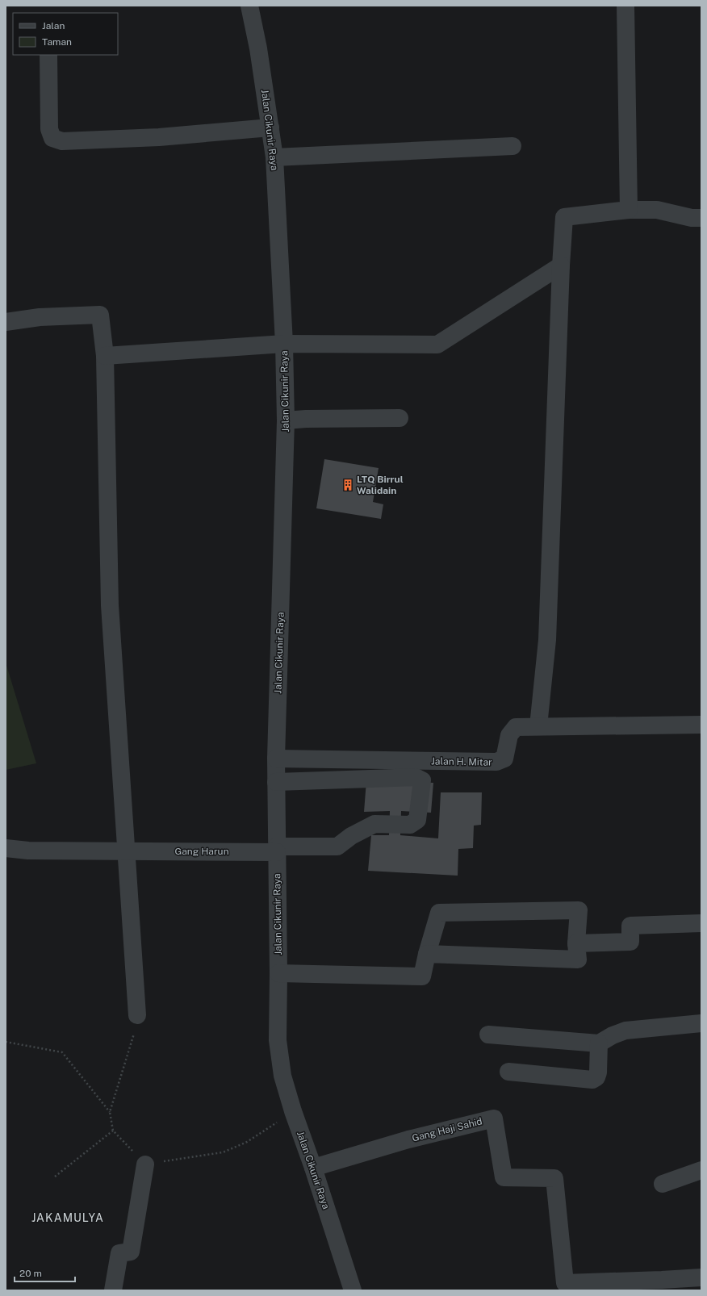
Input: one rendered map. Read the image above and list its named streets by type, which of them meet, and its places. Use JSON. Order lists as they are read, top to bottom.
{
  "streets": {
    "street": [
      "Jalan Cikunir Raya",
      "Jalan H. Mitar",
      "Gang Harun",
      "Gang Haji Sahid"
    ]
  },
  "crossings": [
    ["Jalan Cikunir Raya", "Jalan H. Mitar"],
    ["Jalan Cikunir Raya", "Gang Harun"],
    ["Jalan Cikunir Raya", "Gang Haji Sahid"]
  ],
  "districts": ["JAKAMULYA"],
  "places": {
    "building": ["LTQ Birrul Walidain"]
  },
  "legend": ["Jalan", "Taman"],
  "scale_bar": "20 m"
}
